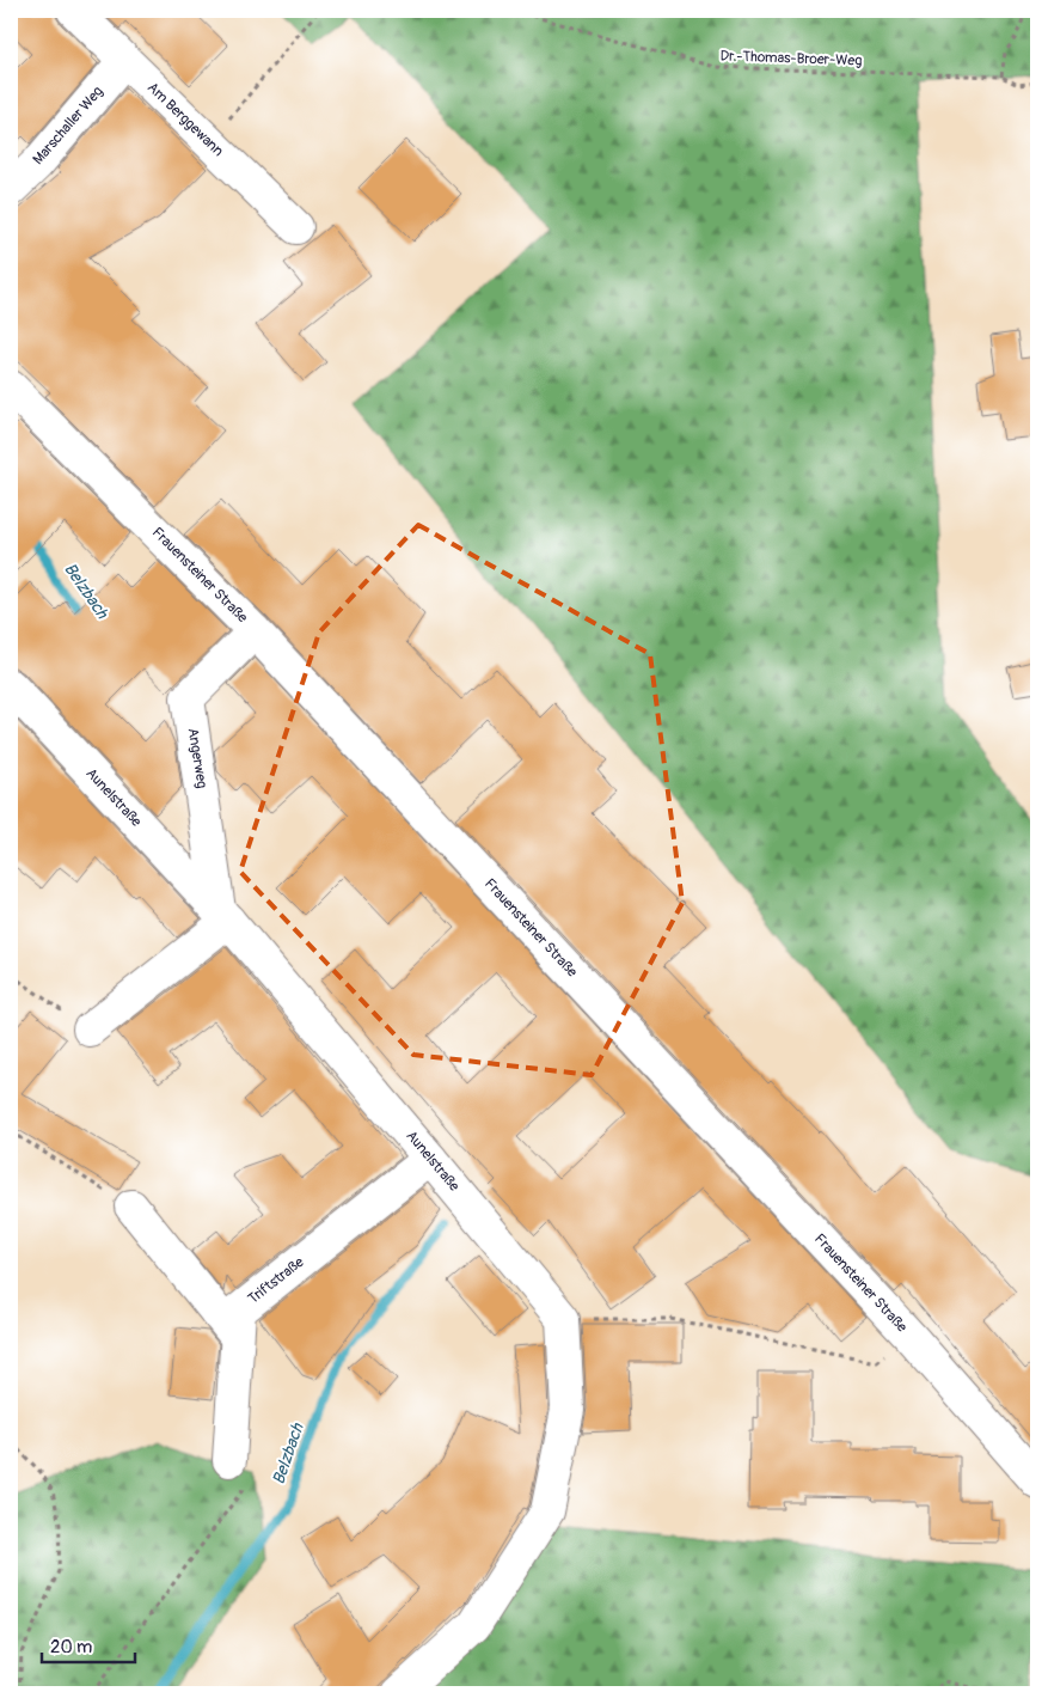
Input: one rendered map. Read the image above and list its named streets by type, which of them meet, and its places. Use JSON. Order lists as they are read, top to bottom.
{
  "streets": {
    "street": [
      "Am Berggewann",
      "Marschaller Weg",
      "Frauensteiner Straße",
      "Angerweg",
      "Aunelstraße",
      "Triftstraße"
    ],
    "path": ["Dr.-Thomas-Broer-Weg"]
  },
  "crossings": [
    ["Am Berggewann", "Marschaller Weg"],
    ["Frauensteiner Straße", "Angerweg"],
    ["Angerweg", "Aunelstraße"],
    ["Aunelstraße", "Triftstraße"]
  ],
  "water": ["Belzbach"],
  "scale_bar": "20 m"
}
